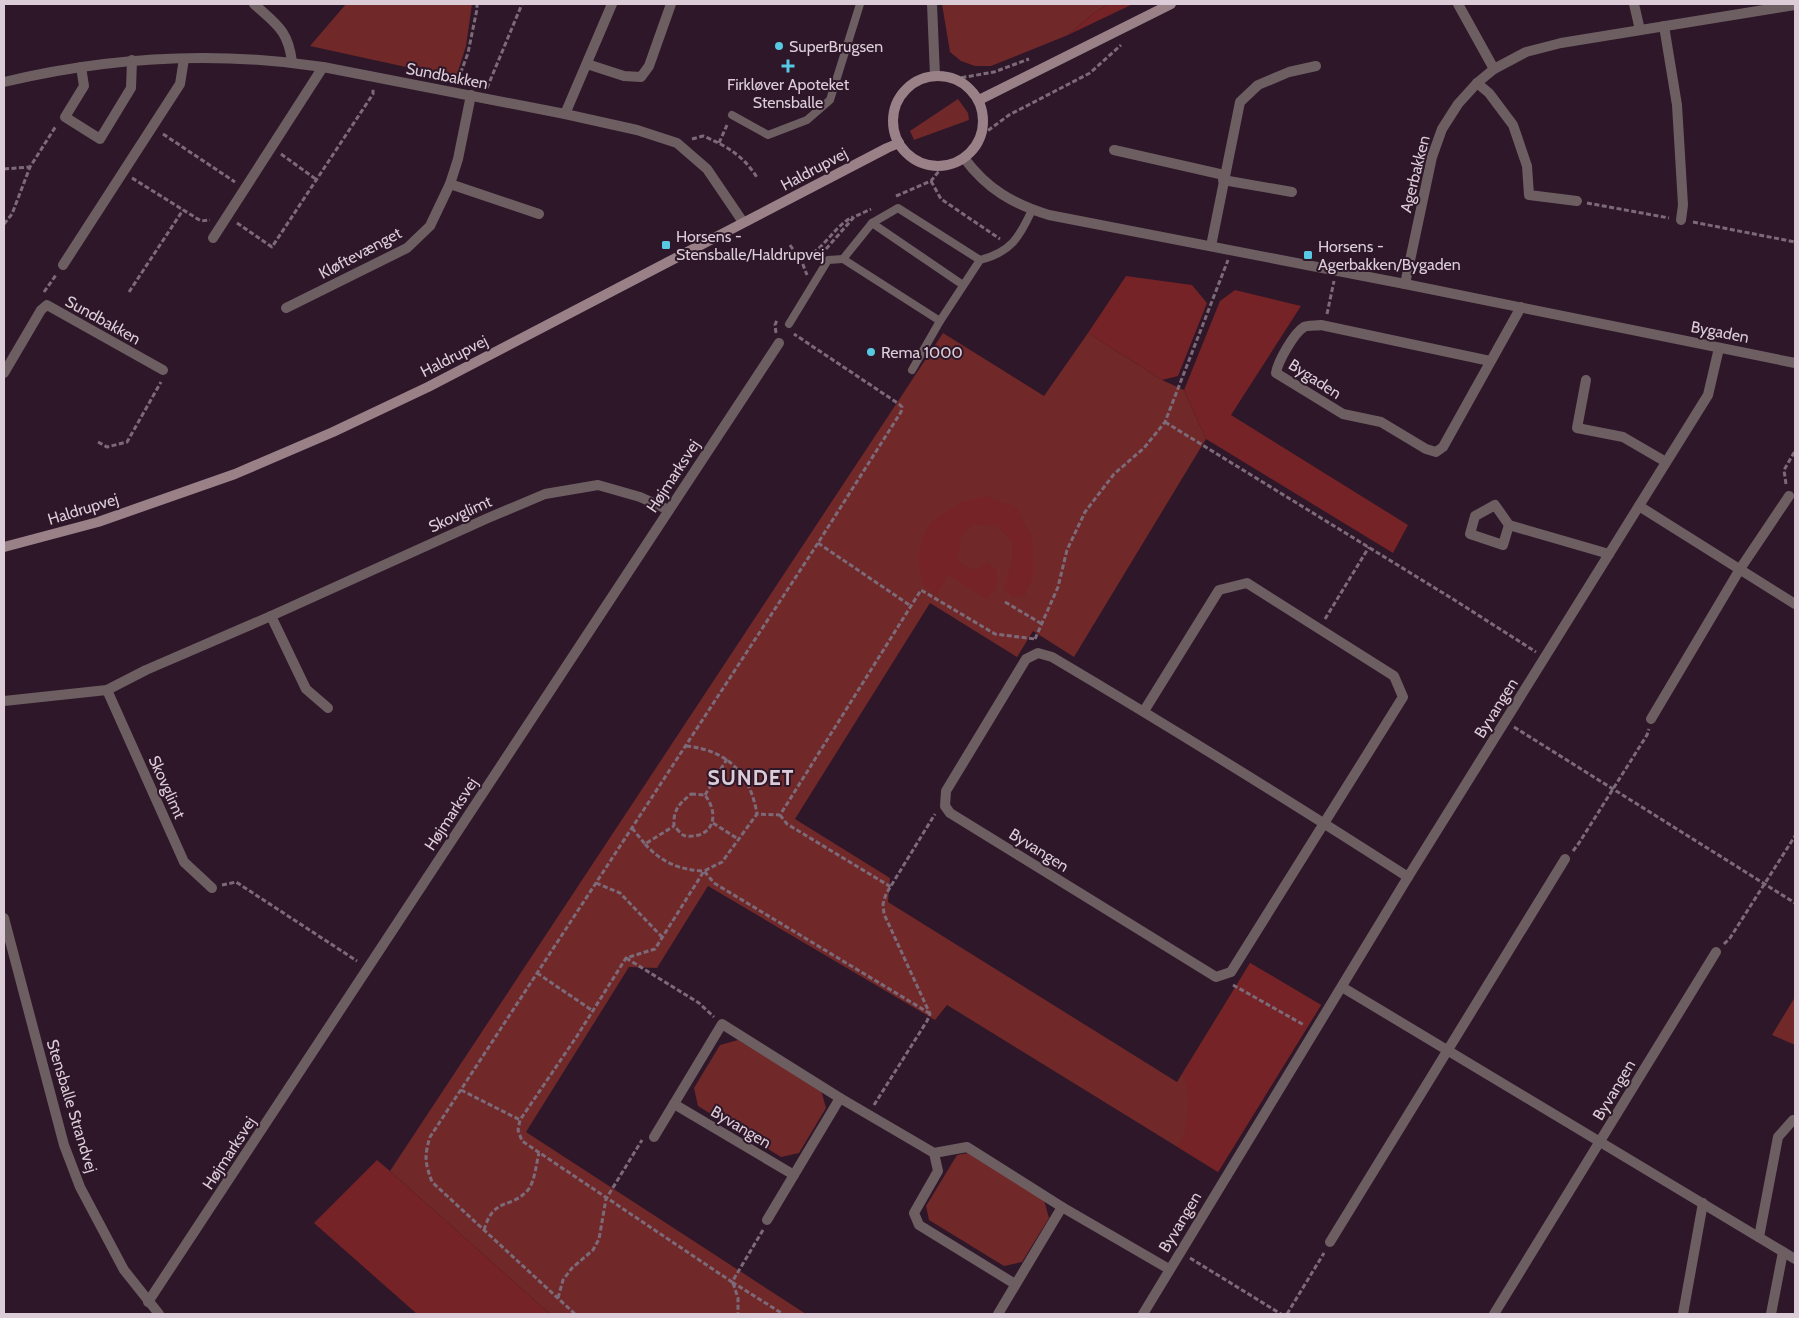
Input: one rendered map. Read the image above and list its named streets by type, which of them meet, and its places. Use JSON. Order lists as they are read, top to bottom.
{
  "streets": {
    "main road": ["Haldrupvej"],
    "street": [
      "Sundbakken",
      "Agerbakken",
      "Kløftevænget",
      "Bygaden",
      "Højmarksvej",
      "Skovglimt",
      "Byvangen",
      "Stensballe Strandvej"
    ]
  },
  "crossings": [
    ["Sundbakken", "Haldrupvej"],
    ["Sundbakken", "Kløftevænget"],
    ["Haldrupvej", "Bygaden"],
    ["Agerbakken", "Bygaden"],
    ["Bygaden", "Byvangen"],
    ["Højmarksvej", "Skovglimt"],
    ["Højmarksvej", "Stensballe Strandvej"]
  ],
  "districts": ["SUNDET"],
  "places": {
    "other": ["SuperBrugsen", "Rema 1000"],
    "health": ["Firkløver Apoteket Stensballe"],
    "transit": ["Horsens - Stensballe/Haldrupvej", "Horsens - Agerbakken/Bygaden"]
  }
}
